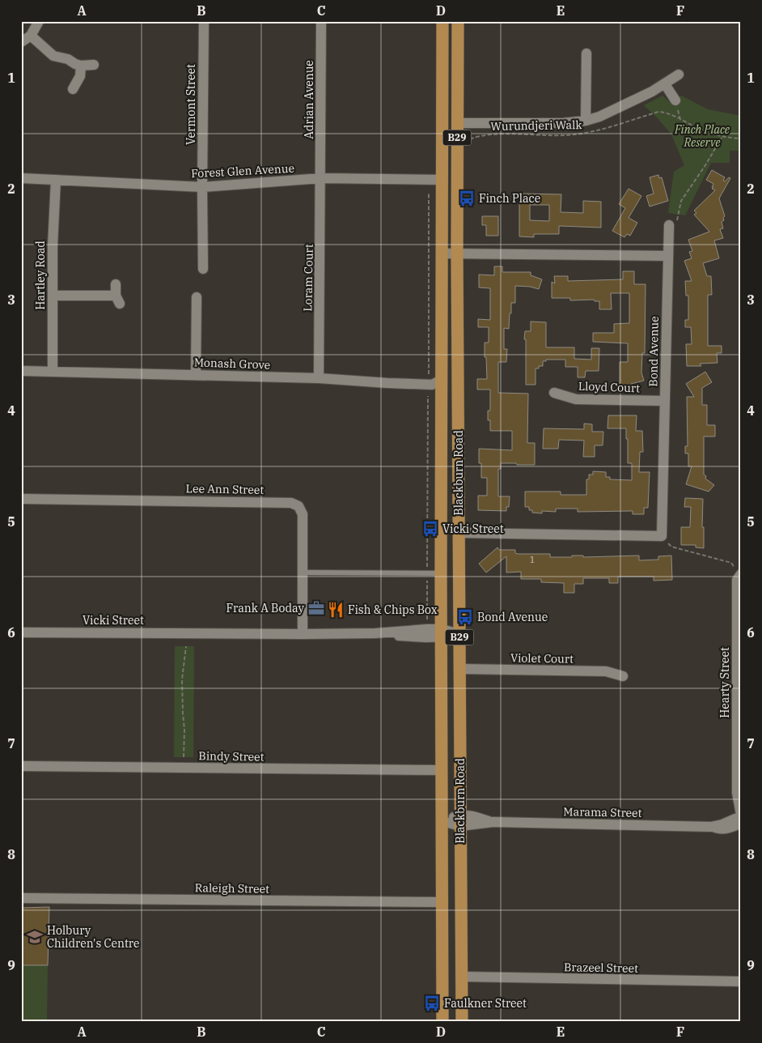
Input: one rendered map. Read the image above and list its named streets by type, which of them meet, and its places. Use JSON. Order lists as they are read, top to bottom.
{
  "streets": {
    "main road": ["B29", "Blackburn Road"],
    "street": [
      "Adrian Avenue",
      "Vermont Street",
      "Forest Glen Avenue",
      "Hartley Road",
      "Loram Court",
      "Bond Avenue",
      "Monash Grove",
      "Lloyd Court",
      "Lee Ann Street",
      "Vicki Street",
      "Violet Court",
      "Hearty Street",
      "Bindy Street",
      "Marama Street",
      "Raleigh Street",
      "Brazeel Street"
    ],
    "path": ["Wurundjeri Walk"]
  },
  "crossings": [
    ["Adrian Avenue", "Forest Glen Avenue"],
    ["Adrian Avenue", "Loram Court"],
    ["Vermont Street", "Forest Glen Avenue"],
    ["Forest Glen Avenue", "Hartley Road"],
    ["Forest Glen Avenue", "Loram Court"],
    ["Forest Glen Avenue", "Blackburn Road"],
    ["Hartley Road", "Monash Grove"],
    ["Loram Court", "Monash Grove"],
    ["Bond Avenue", "Lloyd Court"],
    ["Monash Grove", "Blackburn Road"],
    ["Blackburn Road", "Vicki Street"],
    ["Blackburn Road", "Violet Court"],
    ["Blackburn Road", "Bindy Street"],
    ["Blackburn Road", "Marama Street"],
    ["Blackburn Road", "Raleigh Street"],
    ["Blackburn Road", "Brazeel Street"],
    ["Lee Ann Street", "Vicki Street"],
    ["Hearty Street", "Marama Street"]
  ],
  "parks": ["Finch Place Reserve"],
  "places": {
    "bus stop": [
      "Finch Place",
      "Vicki Street",
      "Bond Avenue",
      "Faulkner Street"
    ],
    "office": ["Frank A Boday"],
    "restaurant": ["Fish & Chips Box"],
    "school or university": ["Holbury Children's Centre"]
  },
  "house_numbers": ["1"],
  "grid": {
    "columns": [
      "A",
      "B",
      "C",
      "D",
      "E",
      "F"
    ],
    "rows": [
      "1",
      "2",
      "3",
      "4",
      "5",
      "6",
      "7",
      "8",
      "9"
    ]
  }
}
